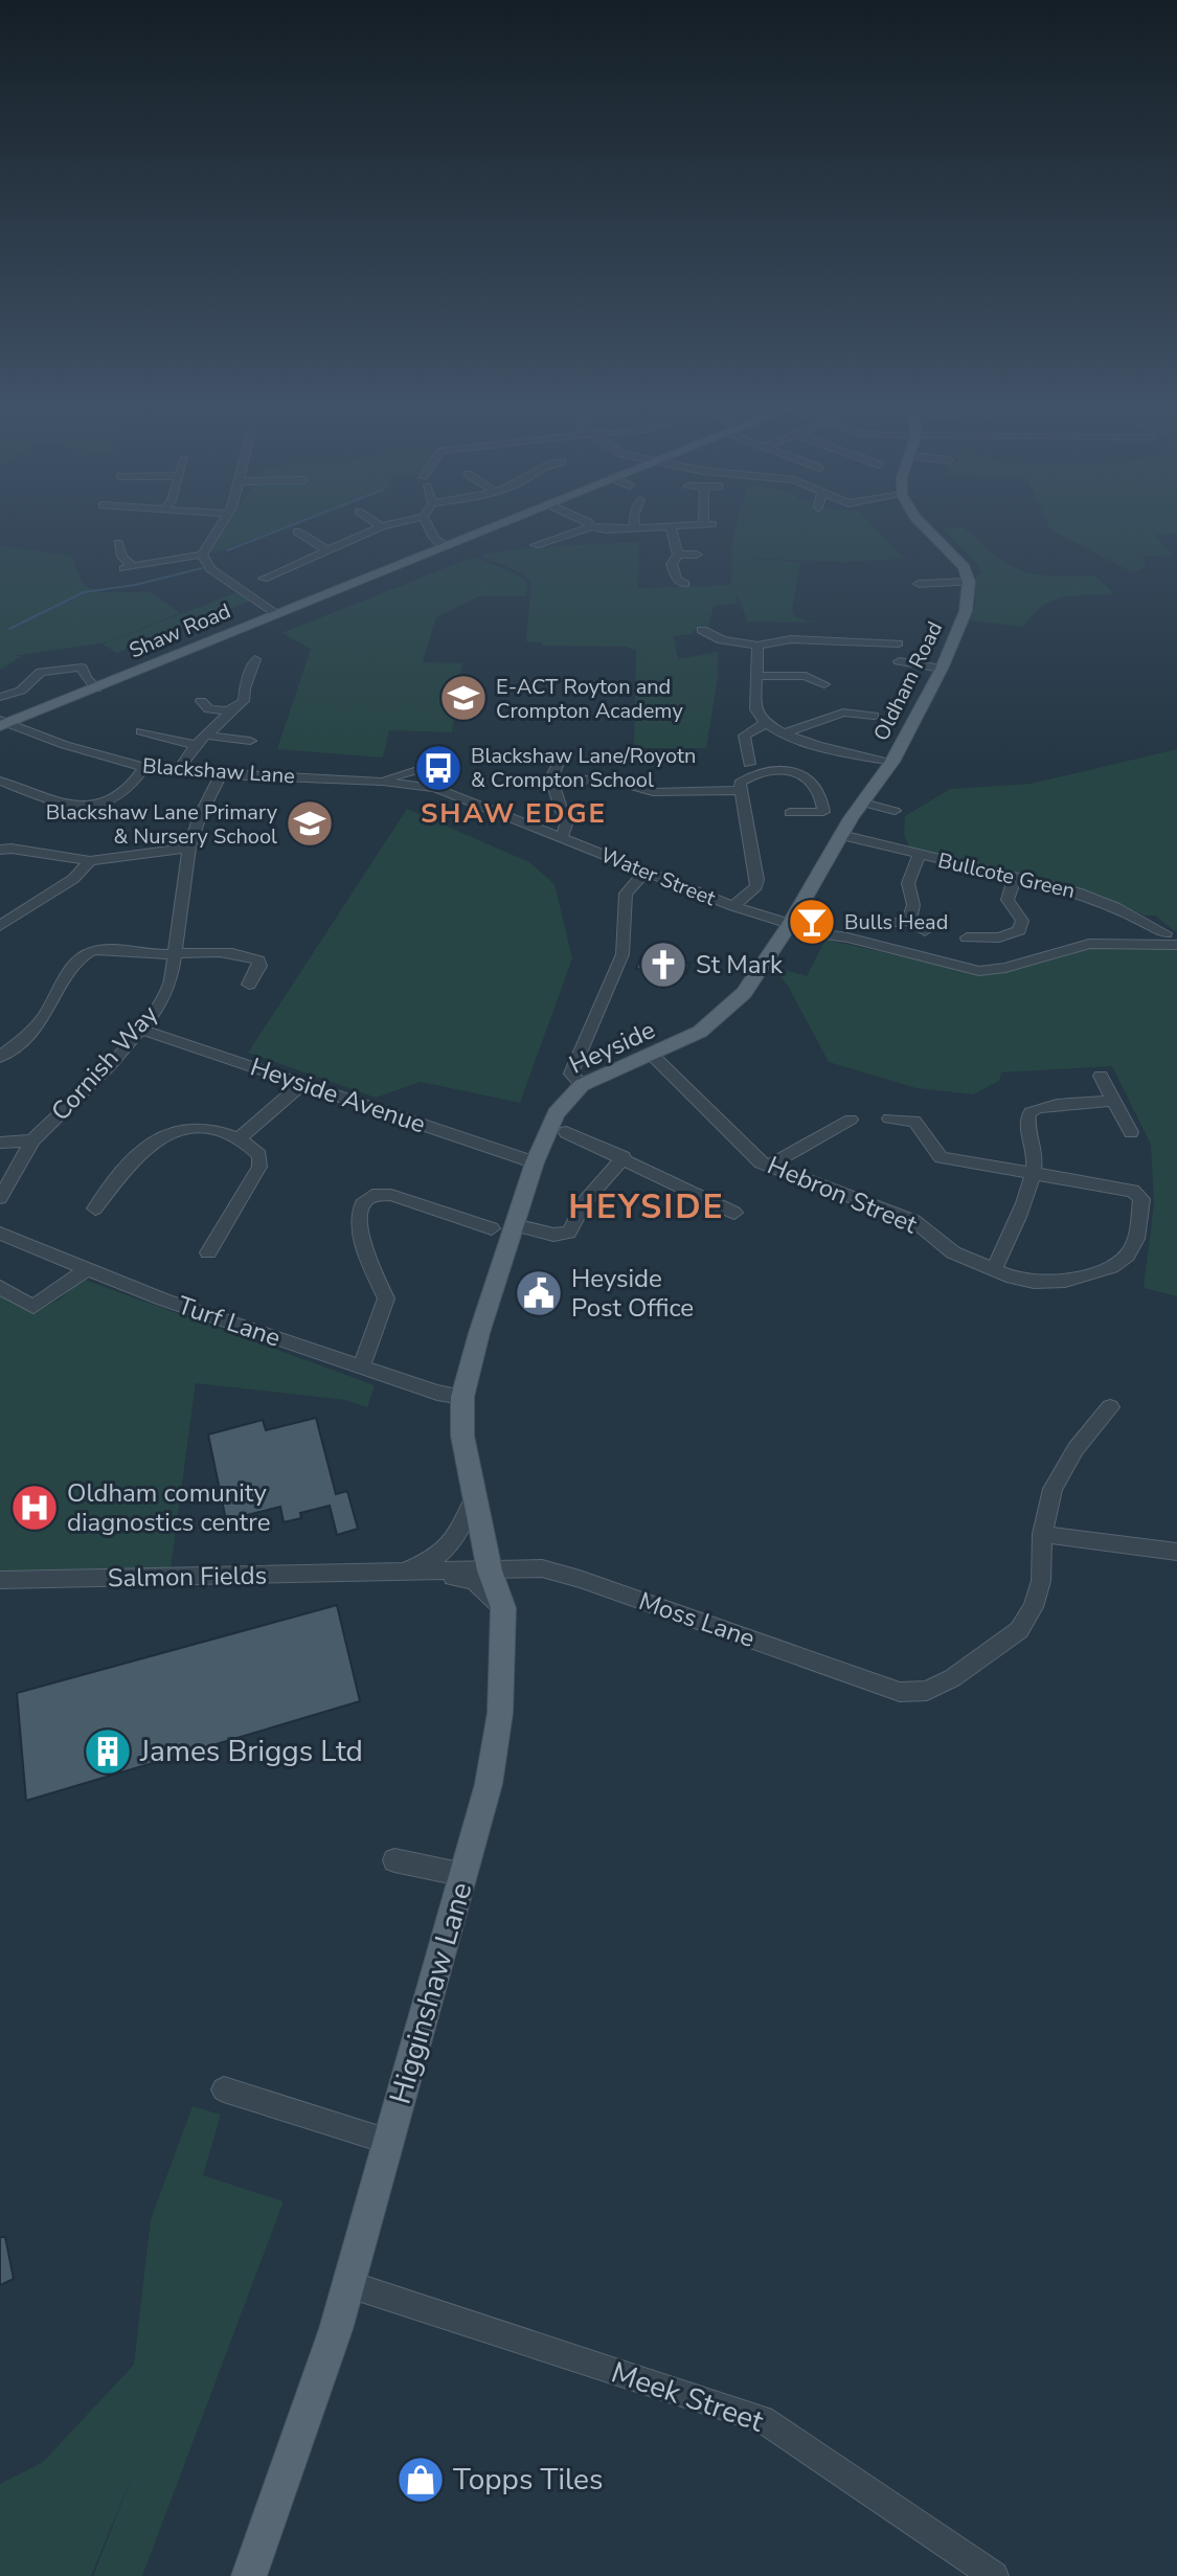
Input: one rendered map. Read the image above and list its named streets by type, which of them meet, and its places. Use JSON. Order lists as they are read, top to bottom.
{
  "streets": {
    "main road": [
      "Shaw Road",
      "Oldham Road",
      "Heyside",
      "Higginshaw Lane"
    ],
    "street": [
      "Blackshaw Lane",
      "Bullcote Green",
      "Water Street",
      "Cornish Way",
      "Heyside Avenue",
      "Hebron Street",
      "Turf Lane",
      "Salmon Fields",
      "Moss Lane",
      "Meek Street"
    ]
  },
  "crossings": [
    ["Shaw Road", "Blackshaw Lane"],
    ["Oldham Road", "Bullcote Green"],
    ["Oldham Road", "Heyside"],
    ["Blackshaw Lane", "Water Street"],
    ["Blackshaw Lane", "Cornish Way"],
    ["Bullcote Green", "Heyside"],
    ["Water Street", "Heyside"],
    ["Heyside", "Heyside Avenue"],
    ["Heyside", "Hebron Street"],
    ["Heyside", "Turf Lane"],
    ["Heyside", "Higginshaw Lane"],
    ["Cornish Way", "Heyside Avenue"],
    ["Turf Lane", "Higginshaw Lane"],
    ["Salmon Fields", "Moss Lane"],
    ["Salmon Fields", "Higginshaw Lane"],
    ["Moss Lane", "Higginshaw Lane"],
    ["Higginshaw Lane", "Meek Street"]
  ],
  "districts": ["SHAW EDGE", "HEYSIDE"],
  "places": {
    "school or university": ["E-ACT Royton and Crompton Academy", "Blackshaw Lane Primary & Nursery School"],
    "bus stop": ["Blackshaw Lane/Royotn & Crompton School"],
    "bar": ["Bulls Head"],
    "church": ["St Mark"],
    "public building": ["Heyside Post Office"],
    "hospital": ["Oldham comunity diagnostics centre"],
    "building": ["James Briggs Ltd"],
    "shop": ["Topps Tiles"]
  }
}
